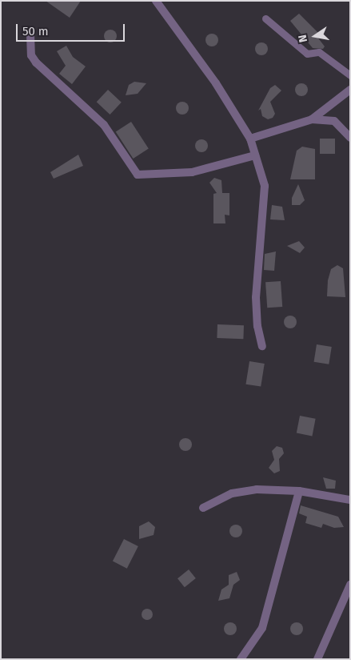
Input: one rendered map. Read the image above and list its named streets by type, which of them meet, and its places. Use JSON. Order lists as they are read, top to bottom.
{
  "scale_bar": "50 m",
  "north": "left"
}
